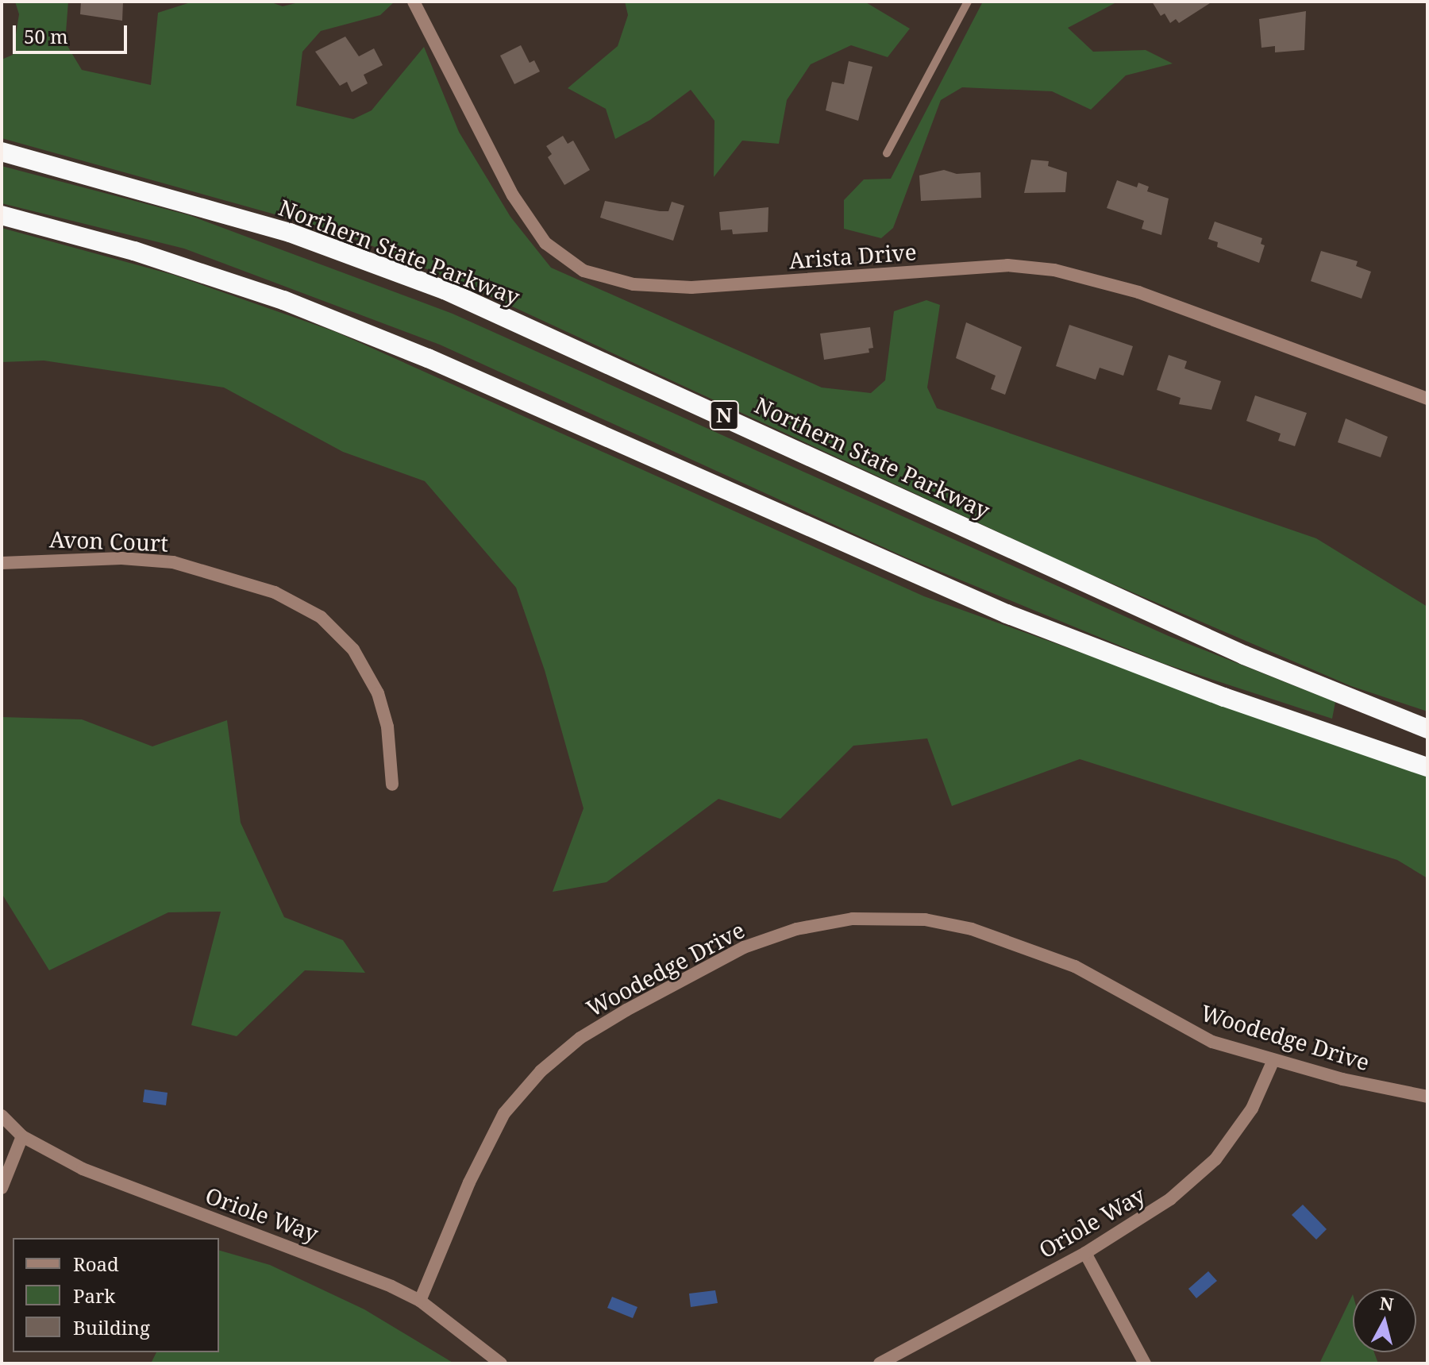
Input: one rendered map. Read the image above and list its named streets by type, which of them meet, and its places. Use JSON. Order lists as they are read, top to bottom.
{
  "streets": {
    "highway": ["Northern State Parkway", "N"],
    "street": [
      "Arista Drive",
      "Avon Court",
      "Woodedge Drive",
      "Oriole Way"
    ]
  },
  "crossings": [
    ["Woodedge Drive", "Oriole Way"]
  ],
  "legend": ["Road", "Park", "Building"],
  "scale_bar": "50 m",
  "north": "top"
}
